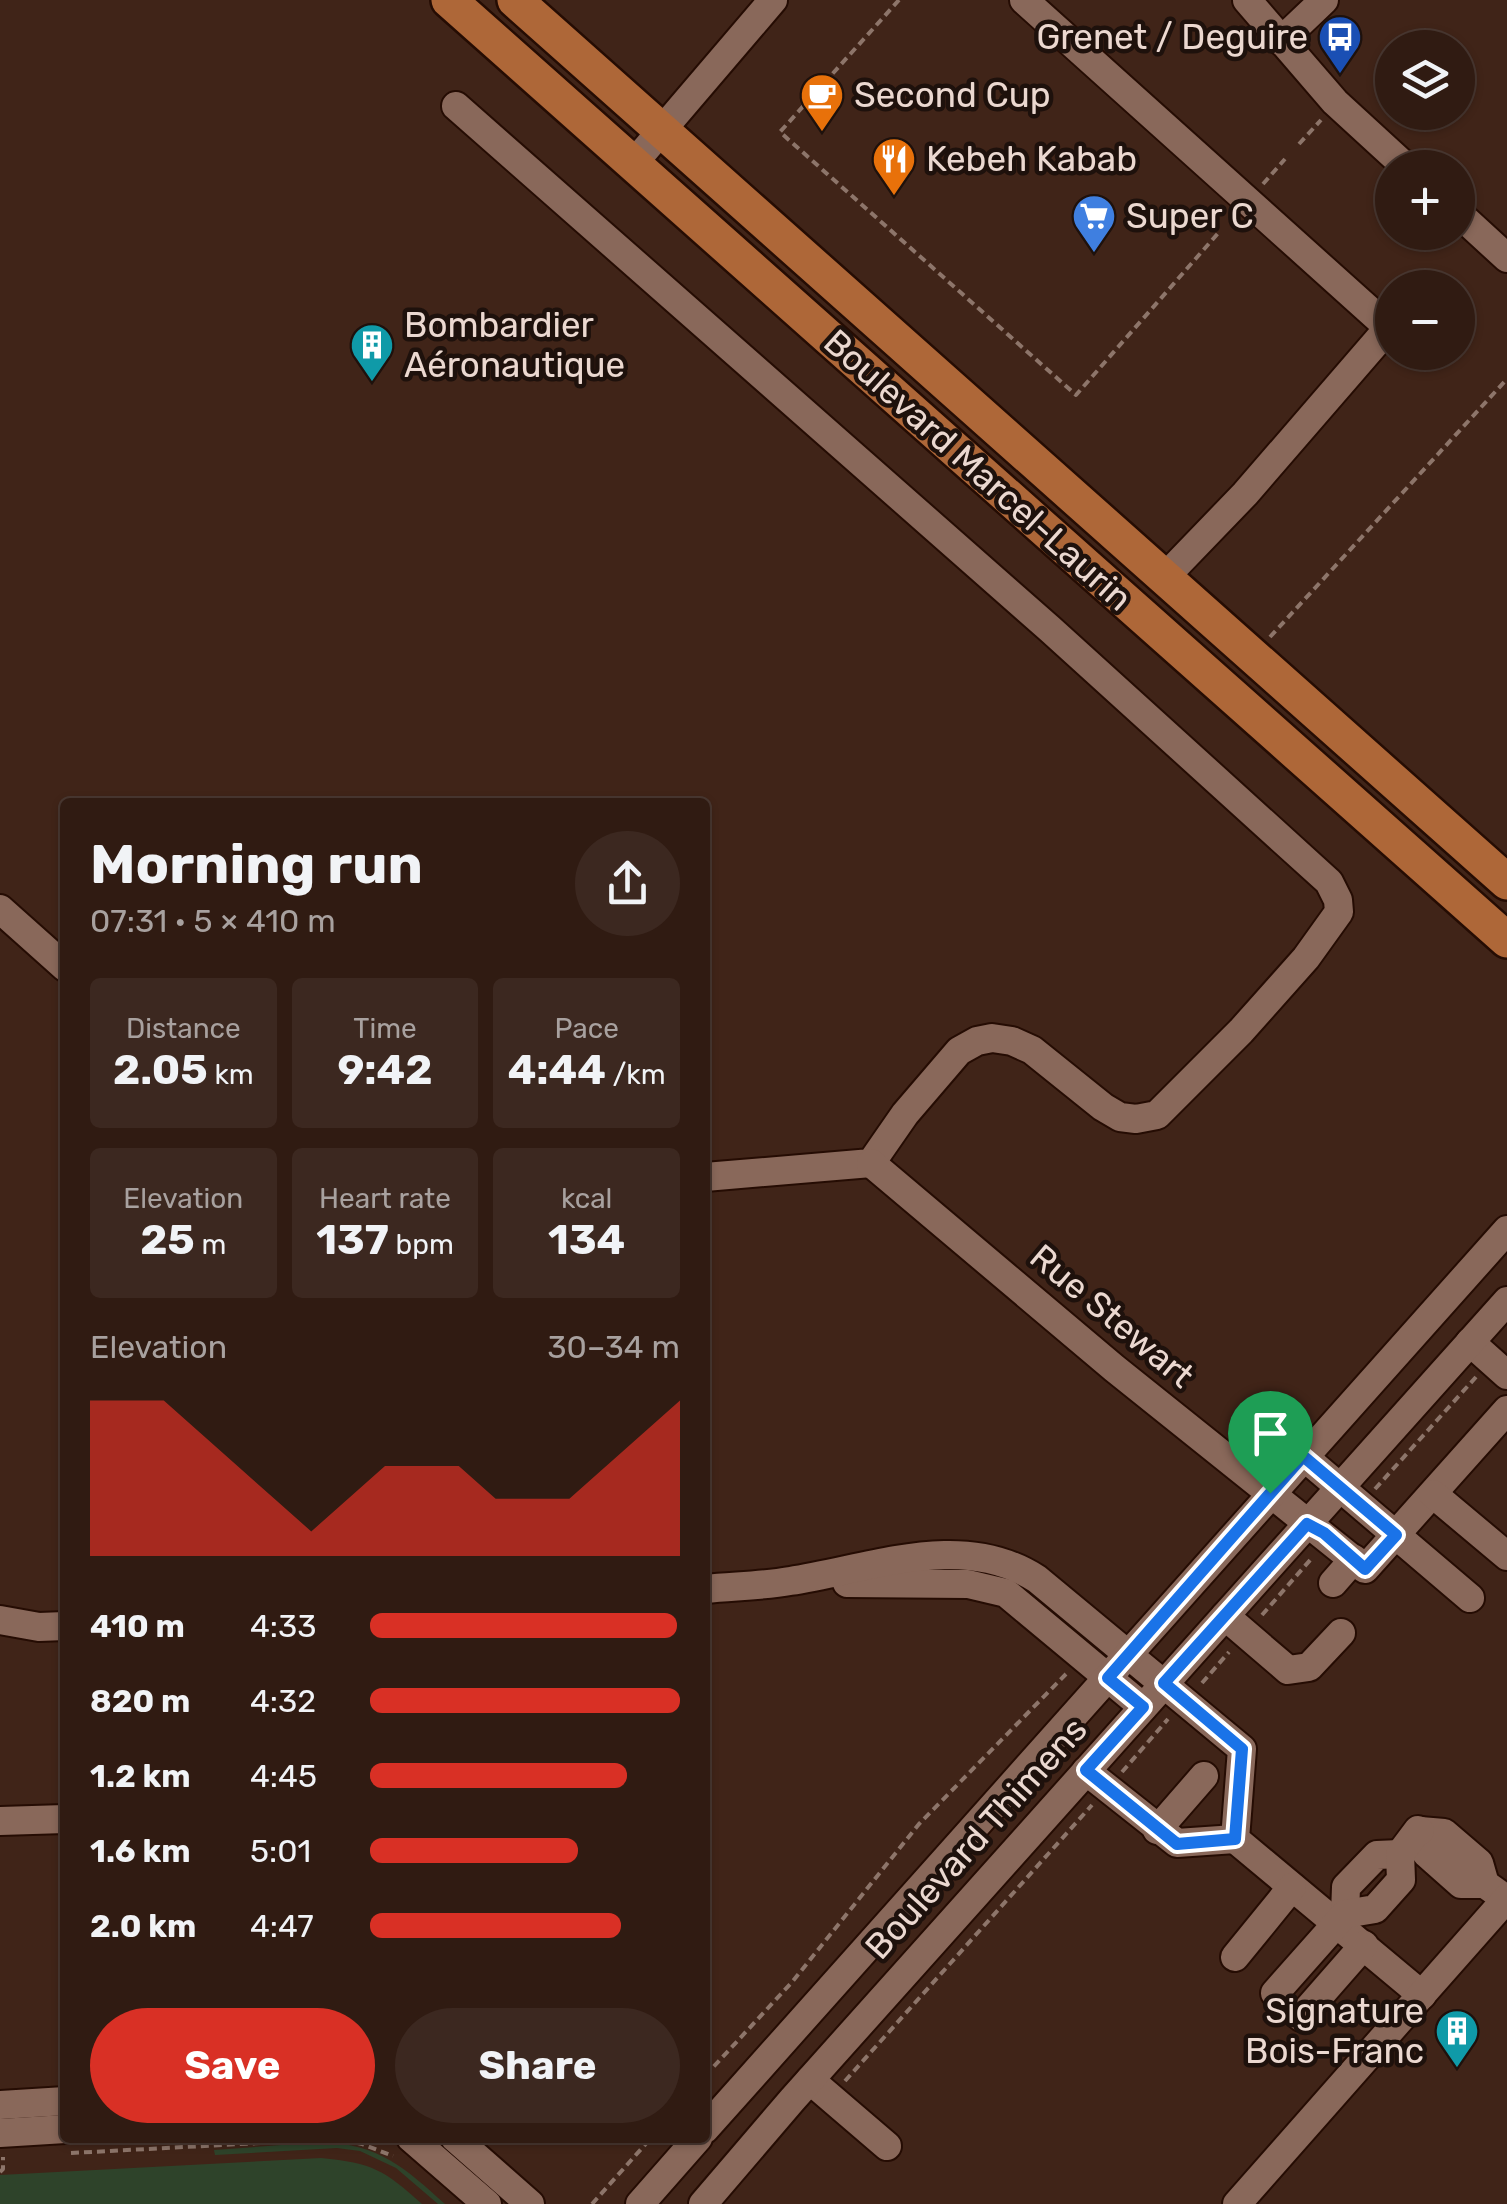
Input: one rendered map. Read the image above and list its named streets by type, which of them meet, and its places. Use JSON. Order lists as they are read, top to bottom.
{
  "streets": {
    "main road": ["Boulevard Marcel-Laurin"],
    "street": ["Rue Stewart", "Boulevard Thimens"]
  },
  "crossings": [
    ["Rue Stewart", "Boulevard Thimens"]
  ],
  "places": {
    "bus stop": ["Grenet / Deguire"],
    "cafe": ["Second Cup"],
    "restaurant": ["Kebeh Kabab"],
    "supermarket": ["Super C"],
    "building": ["Bombardier Aéronautique", "Signature Bois-Franc"]
  },
  "page": {
    "map_buttons": ["+", "−"],
    "heading": ["Morning run", "07:31 · 5 × 410 m"],
    "stats": [
      ["Distance", "2.05 km"],
      ["Time", "9:42"],
      ["Pace", "4:44 /km"],
      ["Elevation", "25 m"],
      ["Heart rate", "137 bpm"],
      ["kcal", "134"]
    ],
    "chart": ["Elevation", "30–34 m"],
    "list": [
      {
        "name": "410 m",
        "note": "4:33"
      },
      {
        "name": "820 m",
        "note": "4:32"
      },
      {
        "name": "1.2 km",
        "note": "4:45"
      },
      {
        "name": "1.6 km",
        "note": "5:01"
      },
      {
        "name": "2.0 km",
        "note": "4:47"
      }
    ],
    "buttons": ["Save", "Share"]
  }
}
